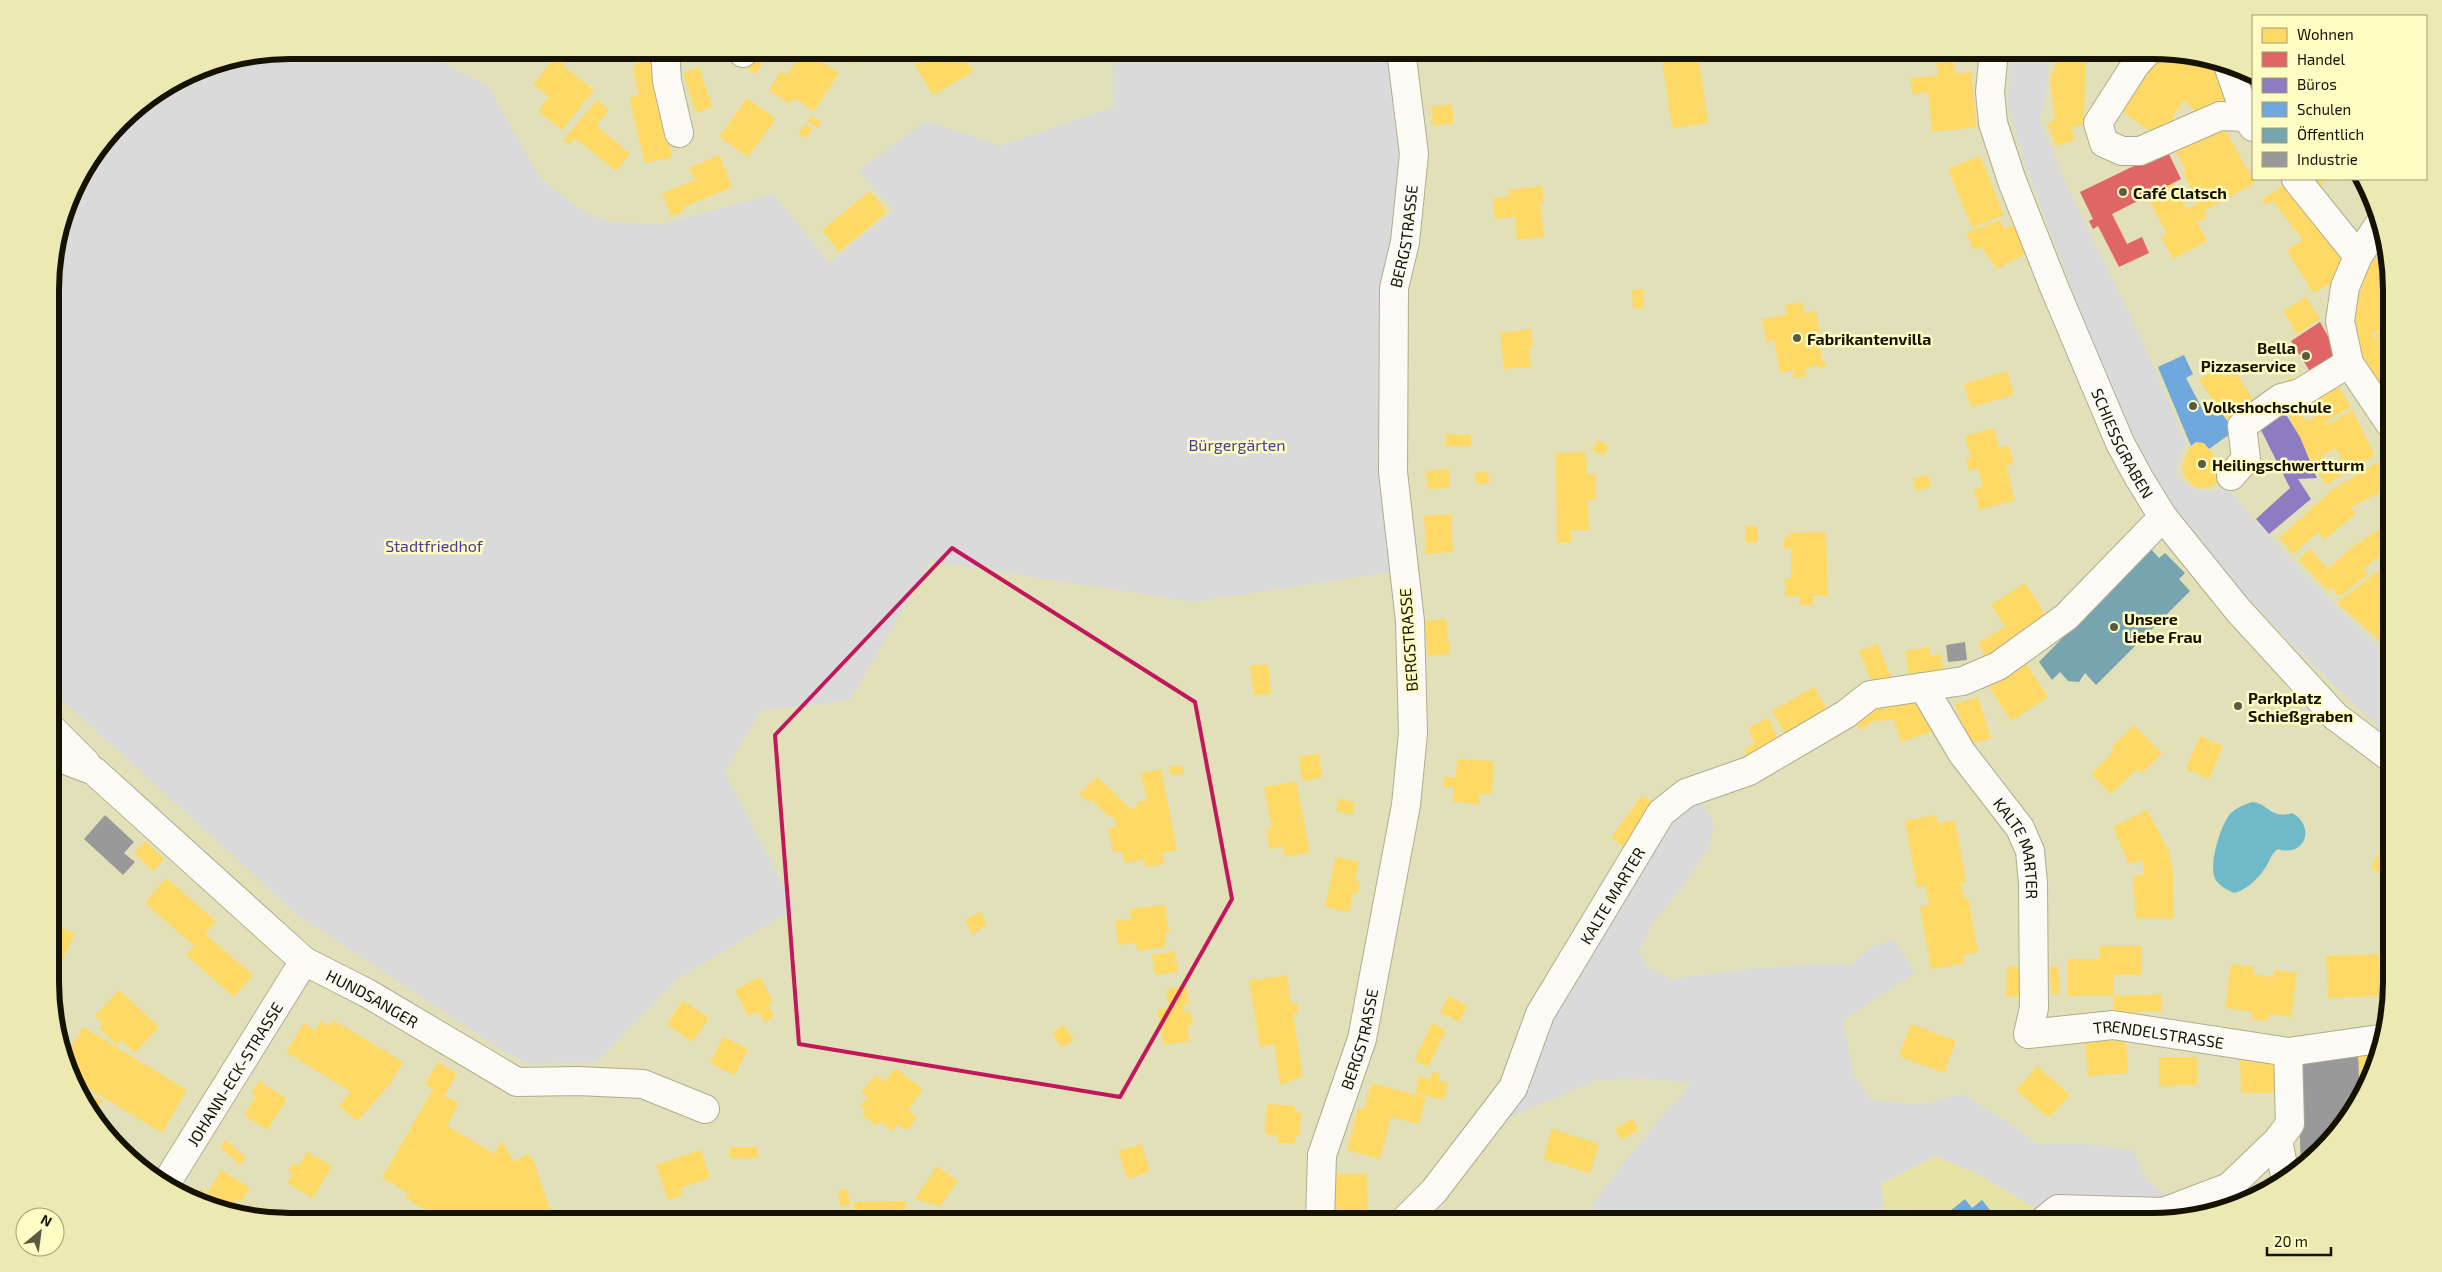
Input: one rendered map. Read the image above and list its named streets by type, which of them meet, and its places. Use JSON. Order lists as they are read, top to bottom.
{
  "streets": {
    "street": [
      "BERGSTRASSE",
      "SCHIESSGRABEN",
      "KALTE MARTER",
      "HUNDSANGER",
      "TRENDELSTRASSE",
      "JOHANN-ECK-STRASSE"
    ]
  },
  "crossings": [
    ["SCHIESSGRABEN", "KALTE MARTER"],
    ["KALTE MARTER", "TRENDELSTRASSE"],
    ["HUNDSANGER", "JOHANN-ECK-STRASSE"]
  ],
  "parks": ["Bürgergärten", "Stadtfriedhof"],
  "places": [
    "Café Clatsch",
    "Fabrikantenvilla",
    "Bella Pizzaservice",
    "Volkshochschule",
    "Heilingschwertturm",
    "Unsere Liebe Frau",
    "Parkplatz Schießgraben"
  ],
  "legend": [
    "Wohnen",
    "Handel",
    "Büros",
    "Schulen",
    "Öffentlich",
    "Industrie"
  ],
  "scale_bar": "20 m",
  "north": "top right"
}
